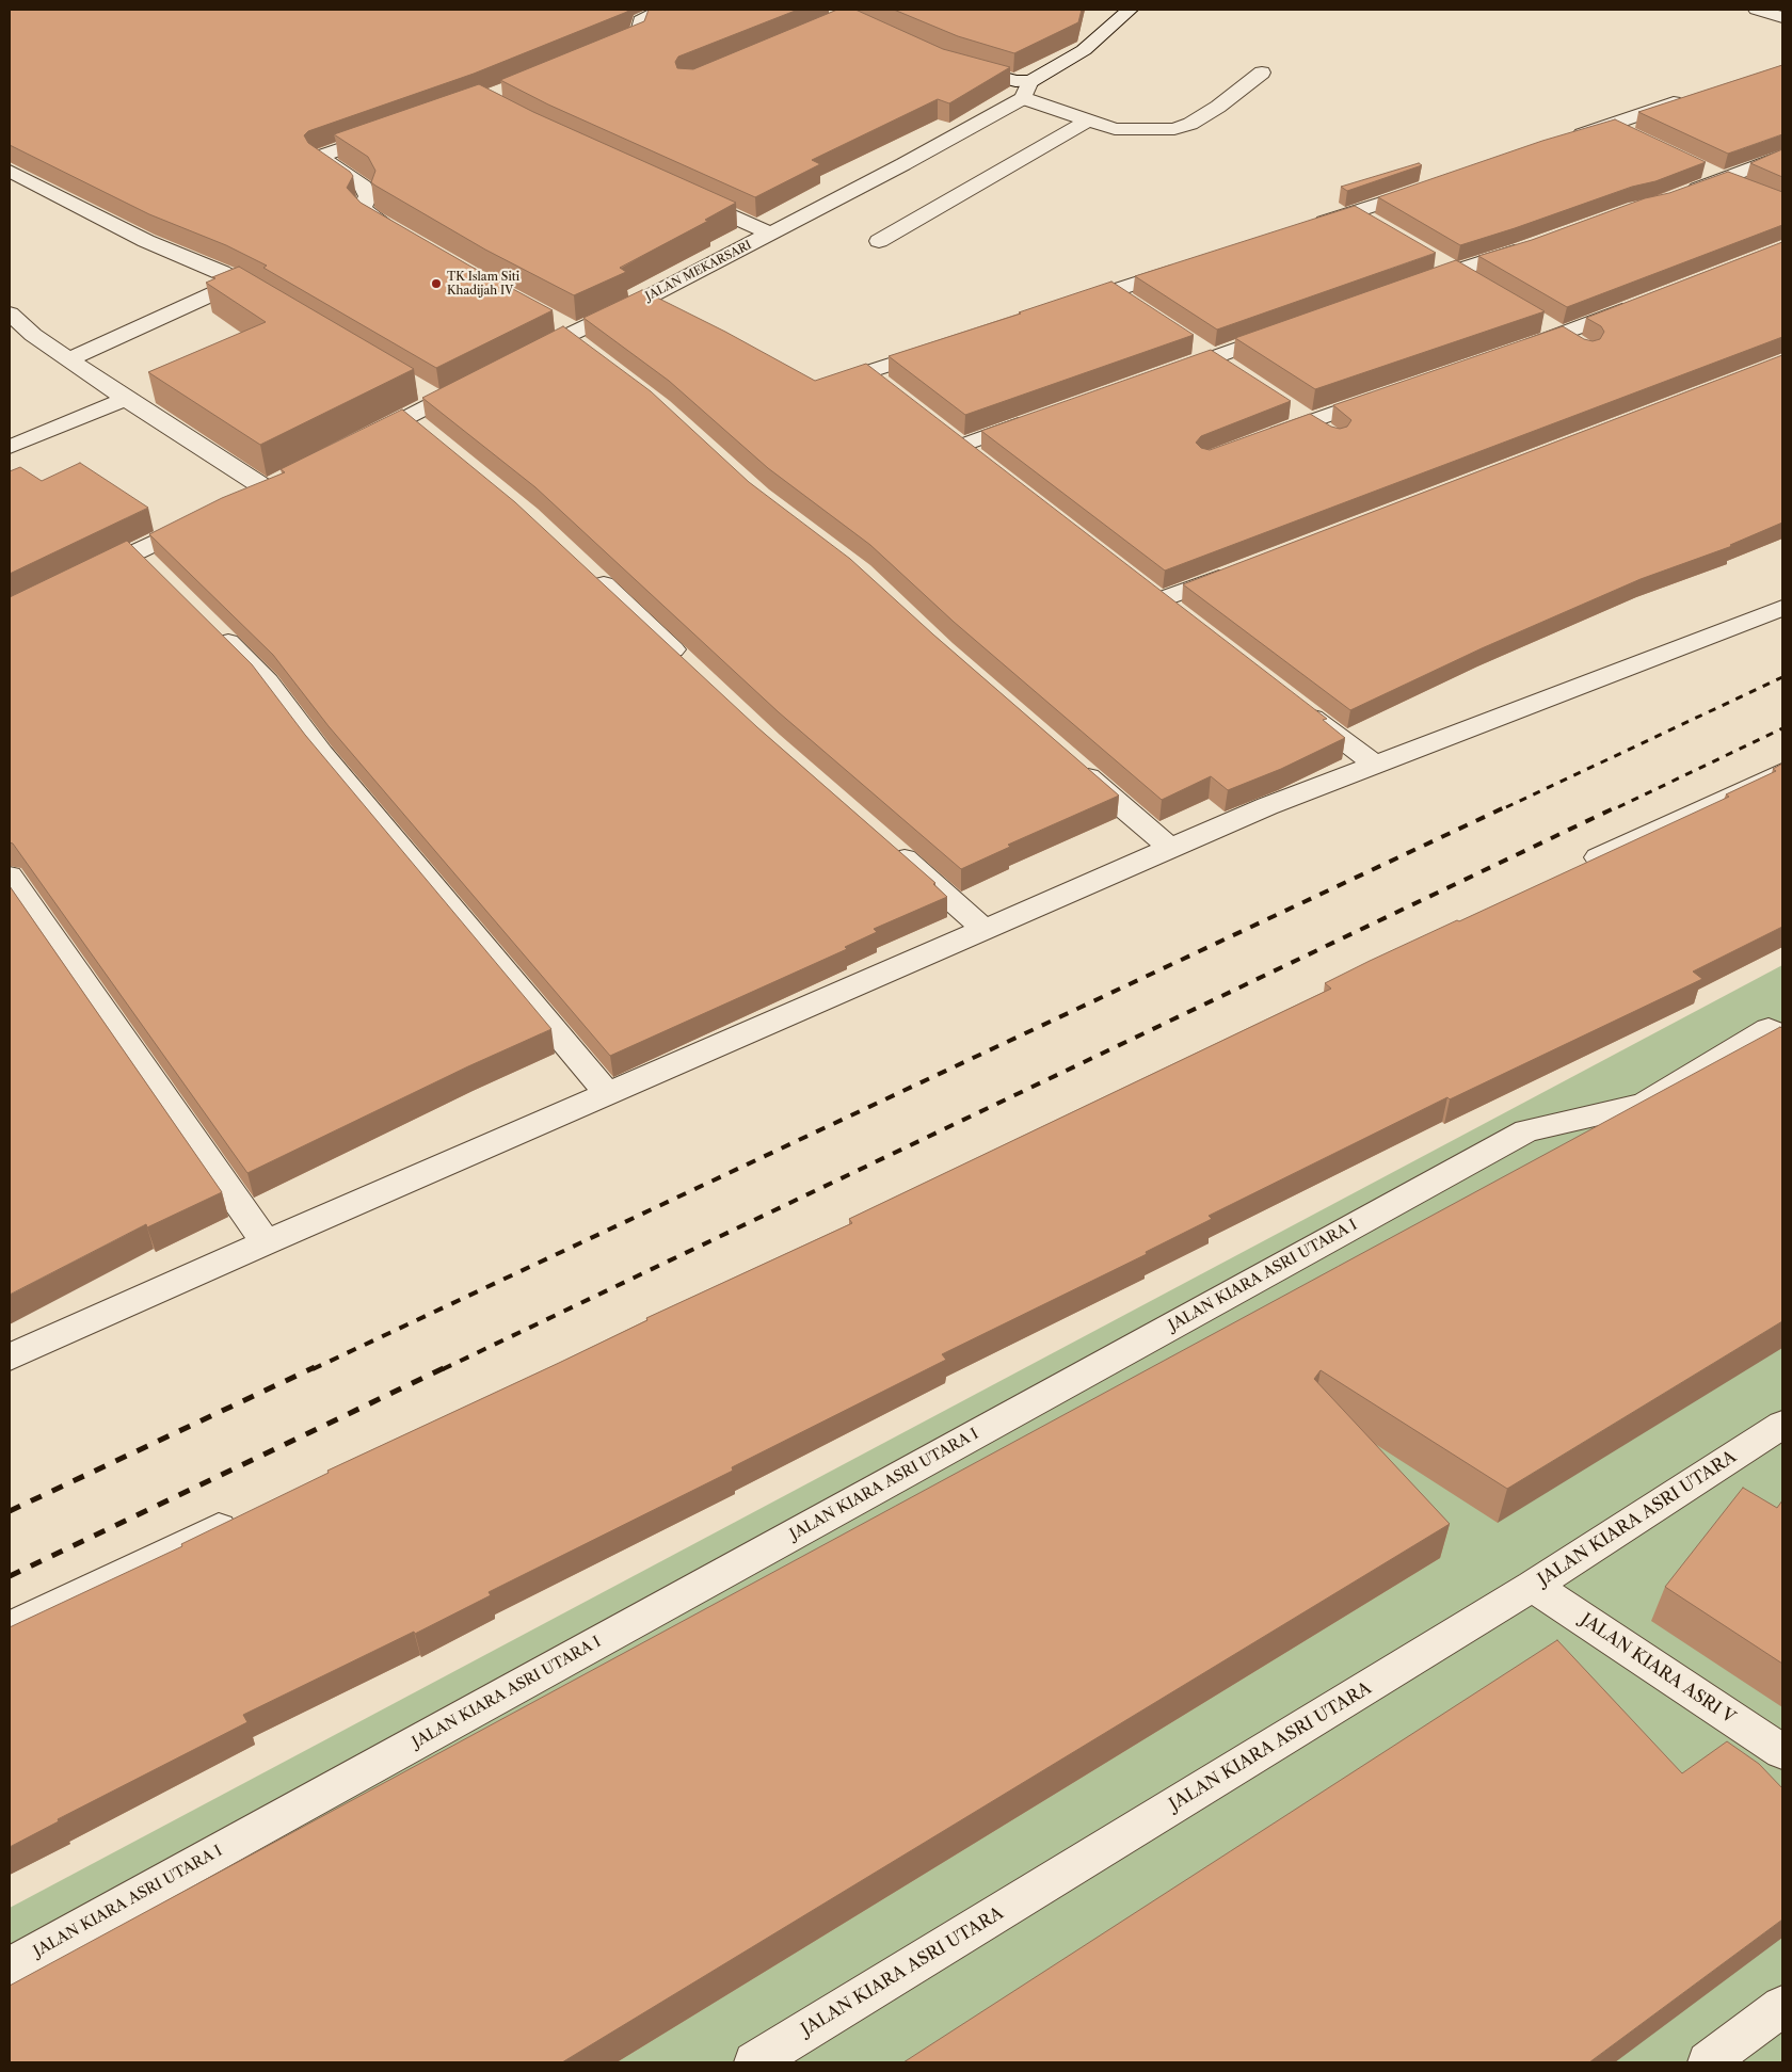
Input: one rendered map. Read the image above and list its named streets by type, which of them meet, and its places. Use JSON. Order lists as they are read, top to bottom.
{
  "streets": {
    "street": [
      "JALAN MEKARSARI",
      "JALAN KIARA ASRI UTARA I",
      "JALAN KIARA ASRI UTARA",
      "JALAN KIARA ASRI V"
    ]
  },
  "crossings": [
    ["JALAN KIARA ASRI UTARA", "JALAN KIARA ASRI V"]
  ],
  "places": ["TK Islam Siti Khadijah IV"]
}
